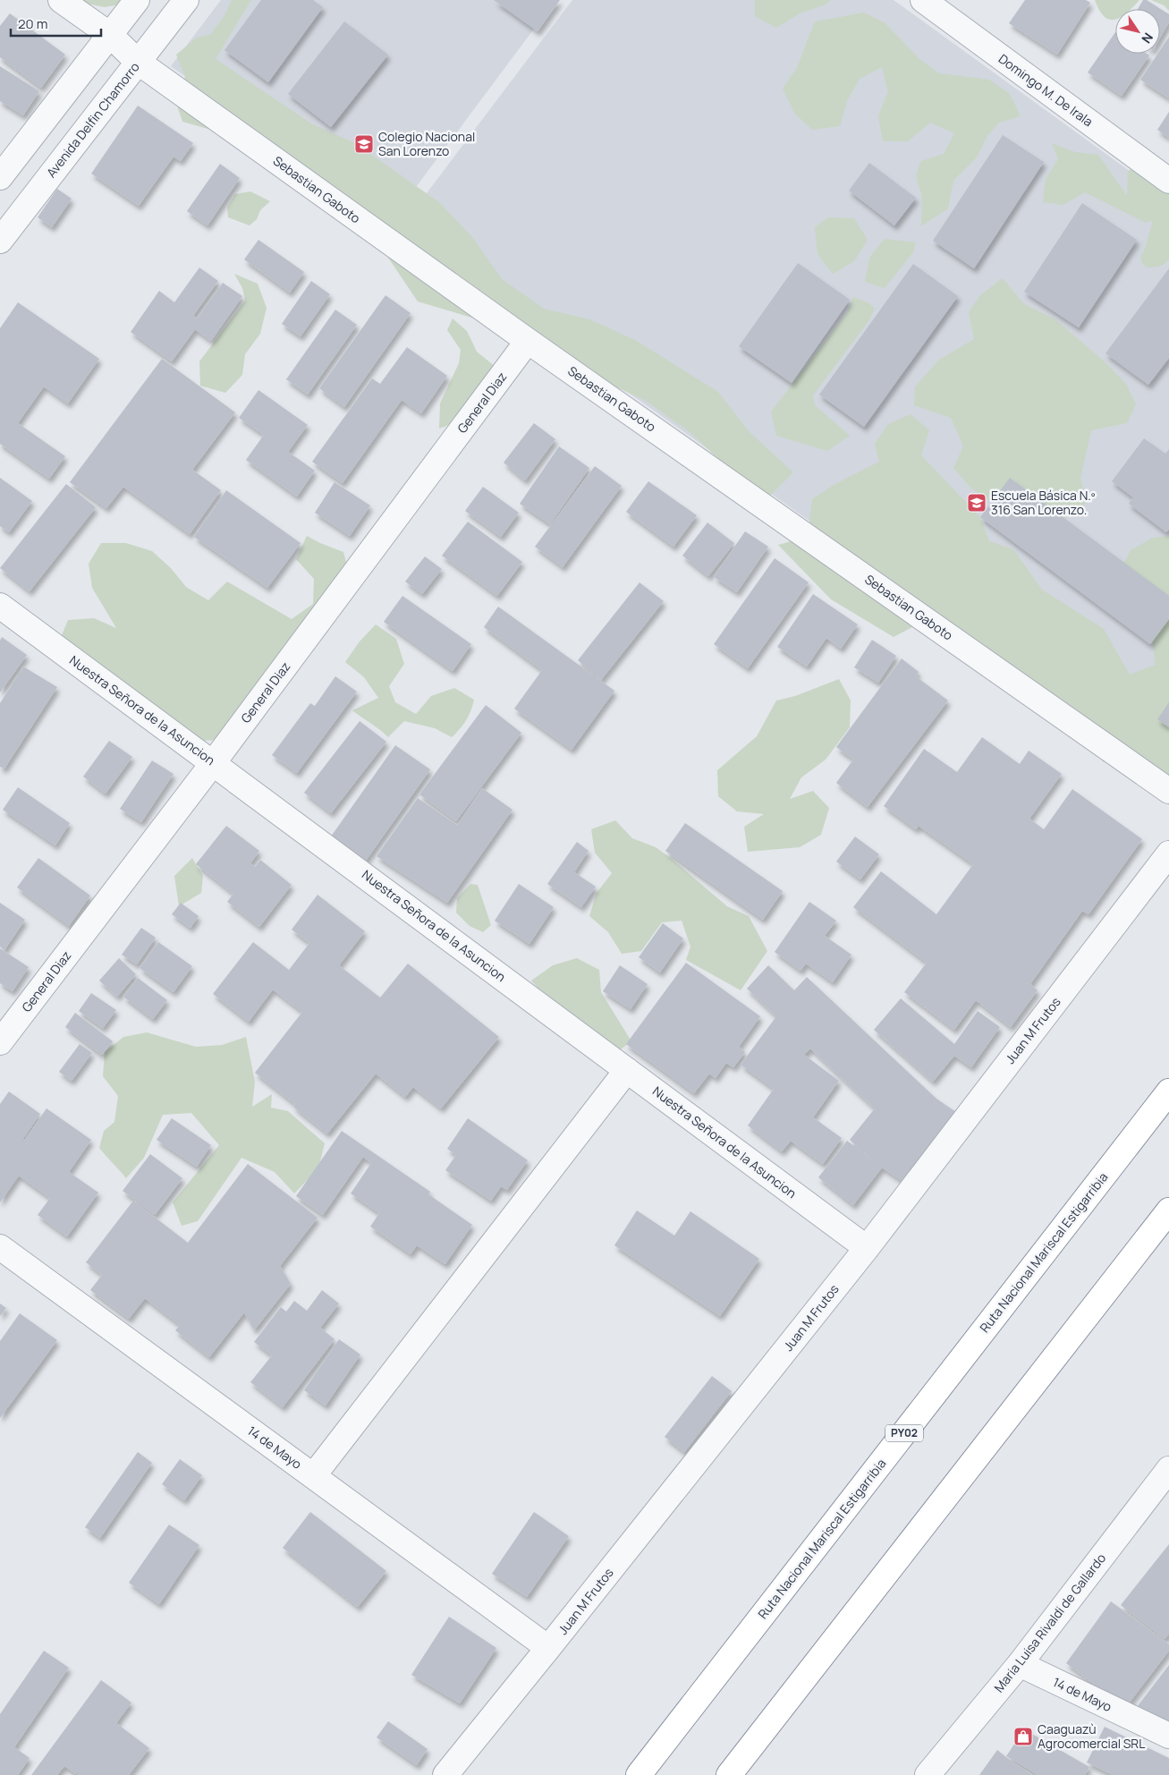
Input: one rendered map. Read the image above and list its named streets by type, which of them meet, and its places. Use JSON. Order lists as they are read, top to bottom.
{
  "streets": {
    "highway": ["Ruta Nacional Mariscal Estigarribia", "PY02"],
    "street": [
      "Domingo M. De Irala",
      "Avenida Delfin Chamorro",
      "Sebastian Gaboto",
      "General Diaz",
      "Nuestra Señora de la Asuncion",
      "Juan M Frutos",
      "14 de Mayo",
      "Maria Luisa Rivaldi de Gallardo"
    ]
  },
  "crossings": [
    ["Avenida Delfin Chamorro", "Sebastian Gaboto"],
    ["Sebastian Gaboto", "General Diaz"],
    ["General Diaz", "Nuestra Señora de la Asuncion"],
    ["Nuestra Señora de la Asuncion", "Juan M Frutos"],
    ["Juan M Frutos", "14 de Mayo"],
    ["14 de Mayo", "Maria Luisa Rivaldi de Gallardo"]
  ],
  "places": {
    "school or university": ["Colegio Nacional San Lorenzo", "Escuela Básica N.º 316 San Lorenzo."],
    "shop": ["Caaguazù Agrocomercial SRL"]
  },
  "scale_bar": "20 m",
  "north": "bottom right"
}
